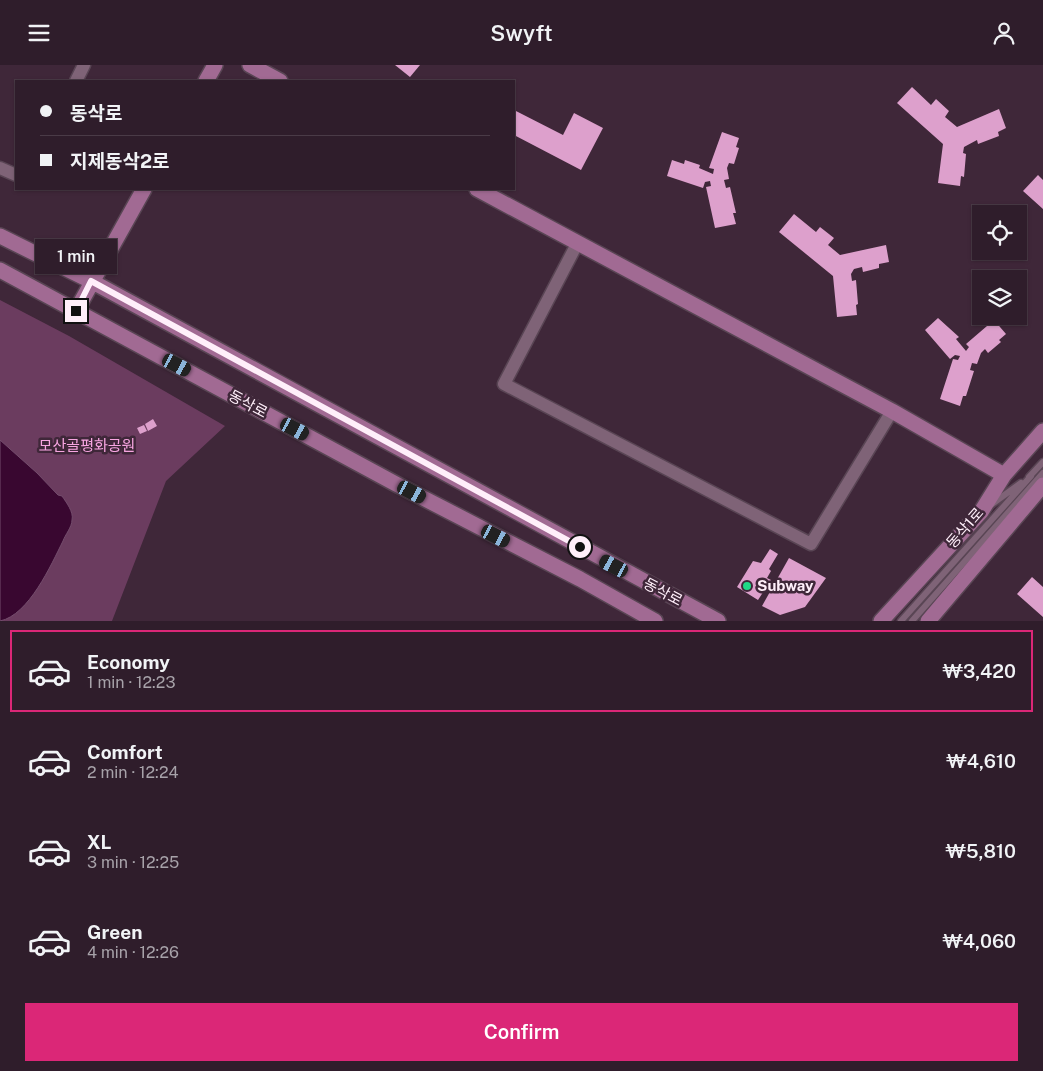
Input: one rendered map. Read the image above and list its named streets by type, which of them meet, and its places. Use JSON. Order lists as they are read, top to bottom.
{
  "streets": {
    "main road": ["동삭로", "동삭1로"]
  },
  "parks": ["모산골평화공원"],
  "places": ["Subway"],
  "page": {
    "header": "Swyft",
    "banner": ["동삭로", "지제동삭2로"],
    "bubble": "1 min",
    "list": [
      {
        "name": "Economy",
        "note": "1 min · 12:23",
        "value": "₩3,420"
      },
      {
        "name": "Comfort",
        "note": "2 min · 12:24",
        "value": "₩4,610"
      },
      {
        "name": "XL",
        "note": "3 min · 12:25",
        "value": "₩5,810"
      },
      {
        "name": "Green",
        "note": "4 min · 12:26",
        "value": "₩4,060"
      }
    ],
    "buttons": "Confirm"
  }
}
